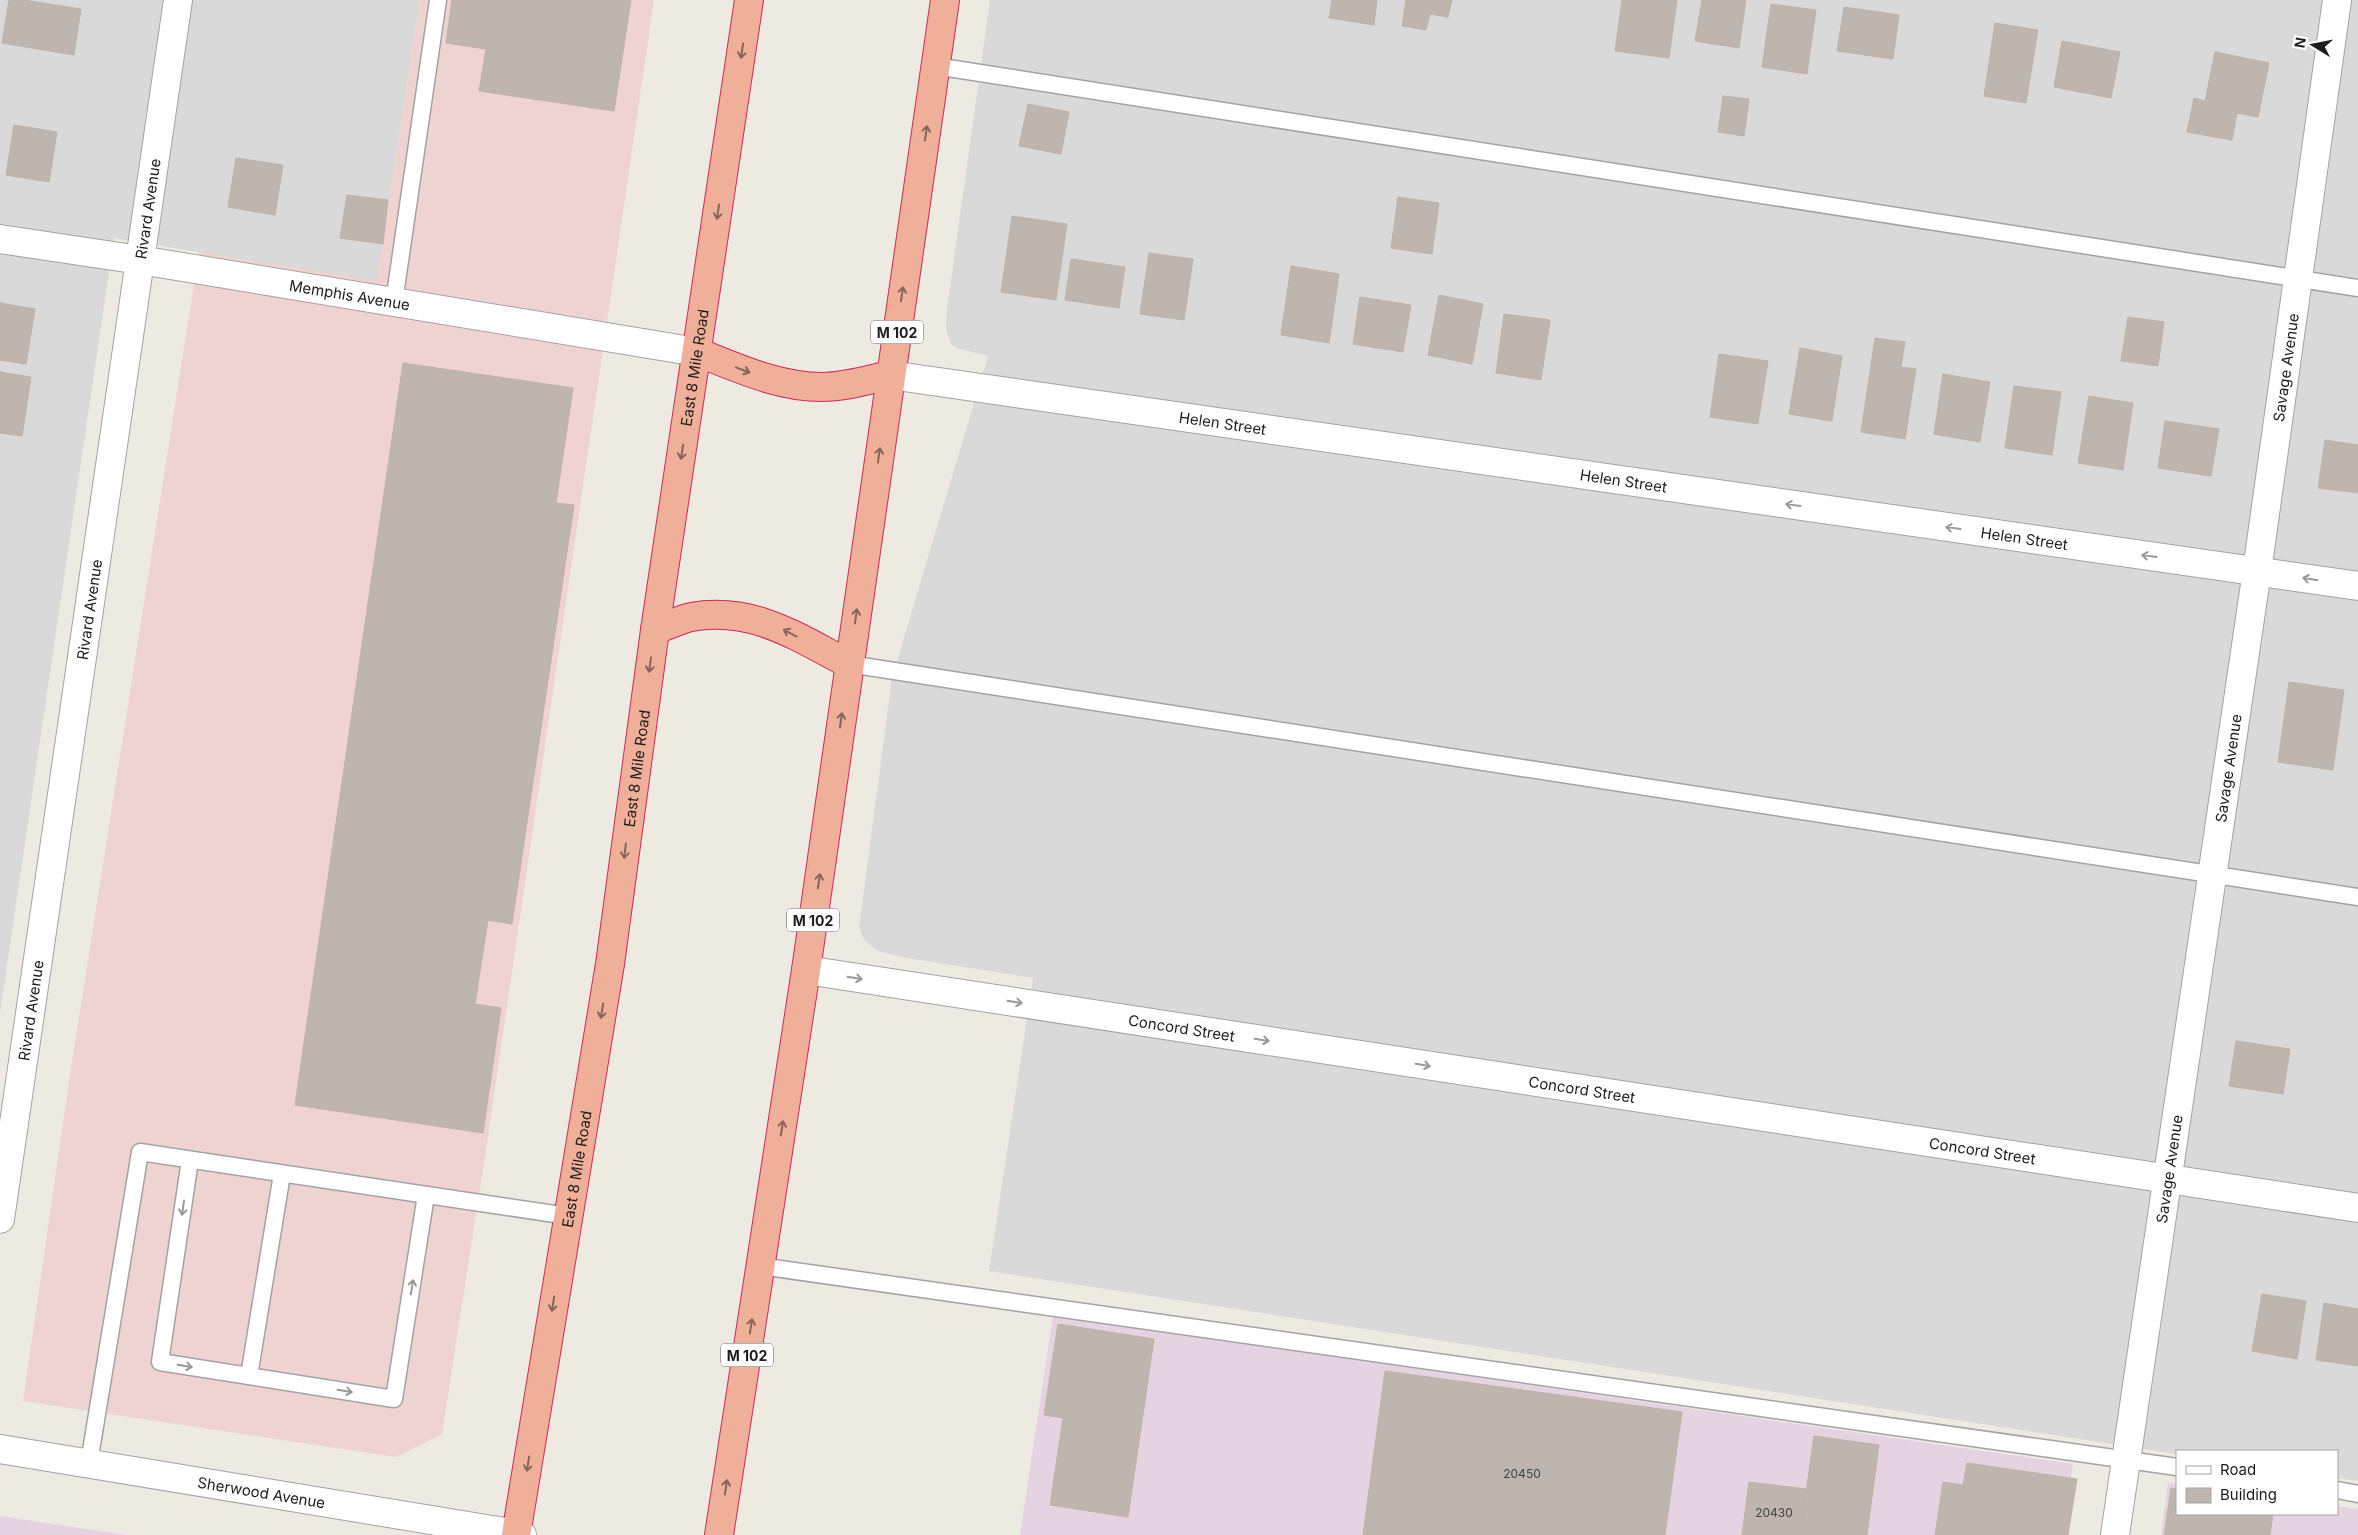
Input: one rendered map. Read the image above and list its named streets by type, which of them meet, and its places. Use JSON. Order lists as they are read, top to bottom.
{
  "streets": {
    "highway": ["M 102", "East 8 Mile Road"],
    "street": [
      "Rivard Avenue",
      "Memphis Avenue",
      "Savage Avenue",
      "Helen Street",
      "Concord Street",
      "Sherwood Avenue"
    ]
  },
  "crossings": [
    ["Rivard Avenue", "Memphis Avenue"],
    ["Memphis Avenue", "East 8 Mile Road"],
    ["M 102", "Helen Street"],
    ["M 102", "Concord Street"],
    ["East 8 Mile Road", "Sherwood Avenue"],
    ["Savage Avenue", "Helen Street"],
    ["Savage Avenue", "Concord Street"]
  ],
  "one_way": ["Helen Street", "Concord Street"],
  "house_numbers": ["20450", "20430"],
  "legend": ["Road", "Building"],
  "north": "left"
}
